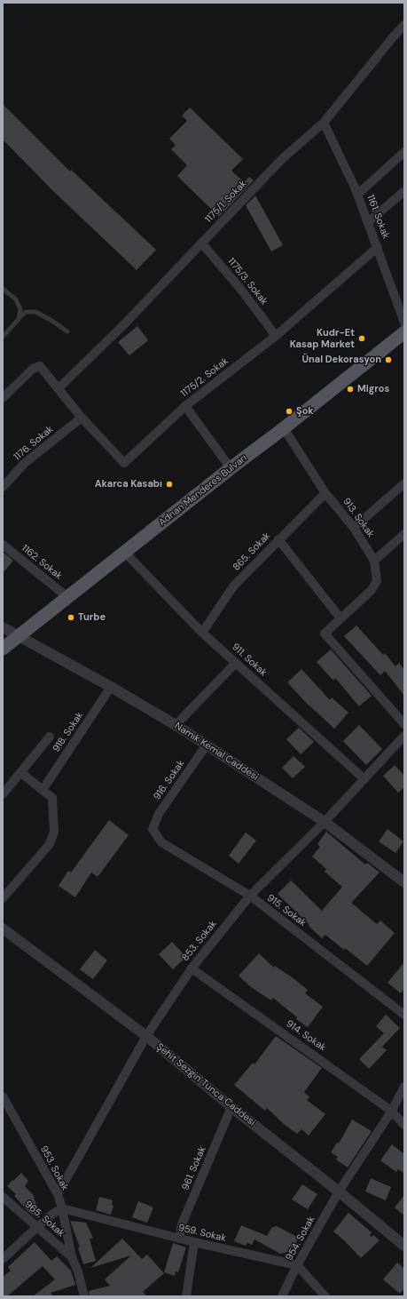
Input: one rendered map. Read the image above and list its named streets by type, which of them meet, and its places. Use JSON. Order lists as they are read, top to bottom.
{
  "streets": {
    "main road": ["Adnan Menderes Bulvarı"],
    "street": [
      "1175/1. Sokak",
      "1161. Sokak",
      "1175/3. Sokak",
      "1175/2. Sokak",
      "1176. Sokak",
      "913. Sokak",
      "865. Sokak",
      "1162. Sokak",
      "911. Sokak",
      "918. Sokak",
      "Namık Kemal Caddesi",
      "916. Sokak",
      "915. Sokak",
      "853. Sokak",
      "914. Sokak",
      "Şehit Sezgin Tunca Caddesi",
      "953. Sokak",
      "961. Sokak",
      "965. Sokak",
      "959. Sokak",
      "954. Sokak"
    ]
  },
  "crossings": [
    ["1175/1. Sokak", "1161. Sokak"],
    ["1175/1. Sokak", "1175/3. Sokak"],
    ["1175/1. Sokak", "1175/2. Sokak"],
    ["1161. Sokak", "1175/2. Sokak"],
    ["1175/3. Sokak", "1175/2. Sokak"],
    ["1175/2. Sokak", "1176. Sokak"],
    ["Adnan Menderes Bulvarı", "913. Sokak"],
    ["Adnan Menderes Bulvarı", "1162. Sokak"],
    ["Adnan Menderes Bulvarı", "911. Sokak"],
    ["Adnan Menderes Bulvarı", "Namık Kemal Caddesi"],
    ["913. Sokak", "865. Sokak"],
    ["865. Sokak", "911. Sokak"],
    ["911. Sokak", "853. Sokak"],
    ["918. Sokak", "Namık Kemal Caddesi"],
    ["Namık Kemal Caddesi", "916. Sokak"],
    ["Namık Kemal Caddesi", "853. Sokak"],
    ["916. Sokak", "915. Sokak"],
    ["915. Sokak", "853. Sokak"],
    ["853. Sokak", "914. Sokak"],
    ["853. Sokak", "Şehit Sezgin Tunca Caddesi"],
    ["853. Sokak", "953. Sokak"],
    ["914. Sokak", "954. Sokak"],
    ["Şehit Sezgin Tunca Caddesi", "961. Sokak"],
    ["Şehit Sezgin Tunca Caddesi", "954. Sokak"],
    ["953. Sokak", "965. Sokak"],
    ["953. Sokak", "959. Sokak"],
    ["961. Sokak", "959. Sokak"],
    ["959. Sokak", "954. Sokak"]
  ],
  "places": [
    "Kudr-Et Kasap Market",
    "Ünal Dekorasyon",
    "Migros",
    "Şok",
    "Akarca Kasabı",
    "Turbe"
  ]
}
